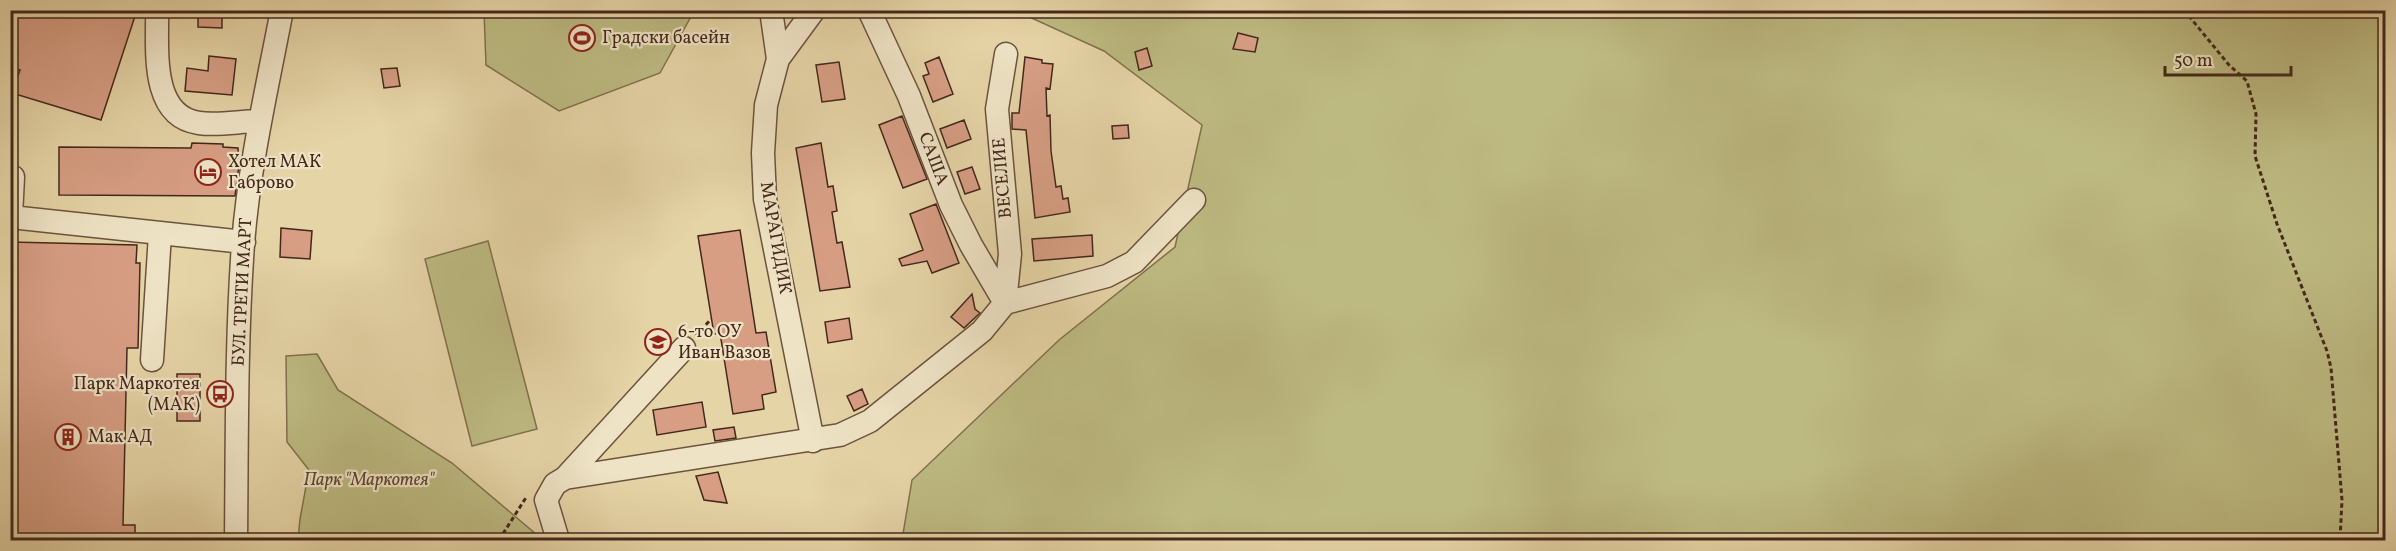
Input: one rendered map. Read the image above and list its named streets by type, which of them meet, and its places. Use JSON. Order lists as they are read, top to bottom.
{
  "streets": {
    "street": [
      "САША",
      "ВЕСЕЛИЕ",
      "МАРАГИДИК",
      "БУЛ. ТРЕТИ МАРТ"
    ]
  },
  "crossings": [
    ["САША", "ВЕСЕЛИЕ"]
  ],
  "parks": ["Парк \"Маркотея\""],
  "places": {
    "sports": ["Градски басейн"],
    "hotel": ["Хотел МАК Габрово"],
    "school or university": ["6-то ОУ Иван Вазов"],
    "bus stop": ["Парк Маркотея (МАК)"],
    "building": ["Мак АД"]
  },
  "scale_bar": "50 m"
}
